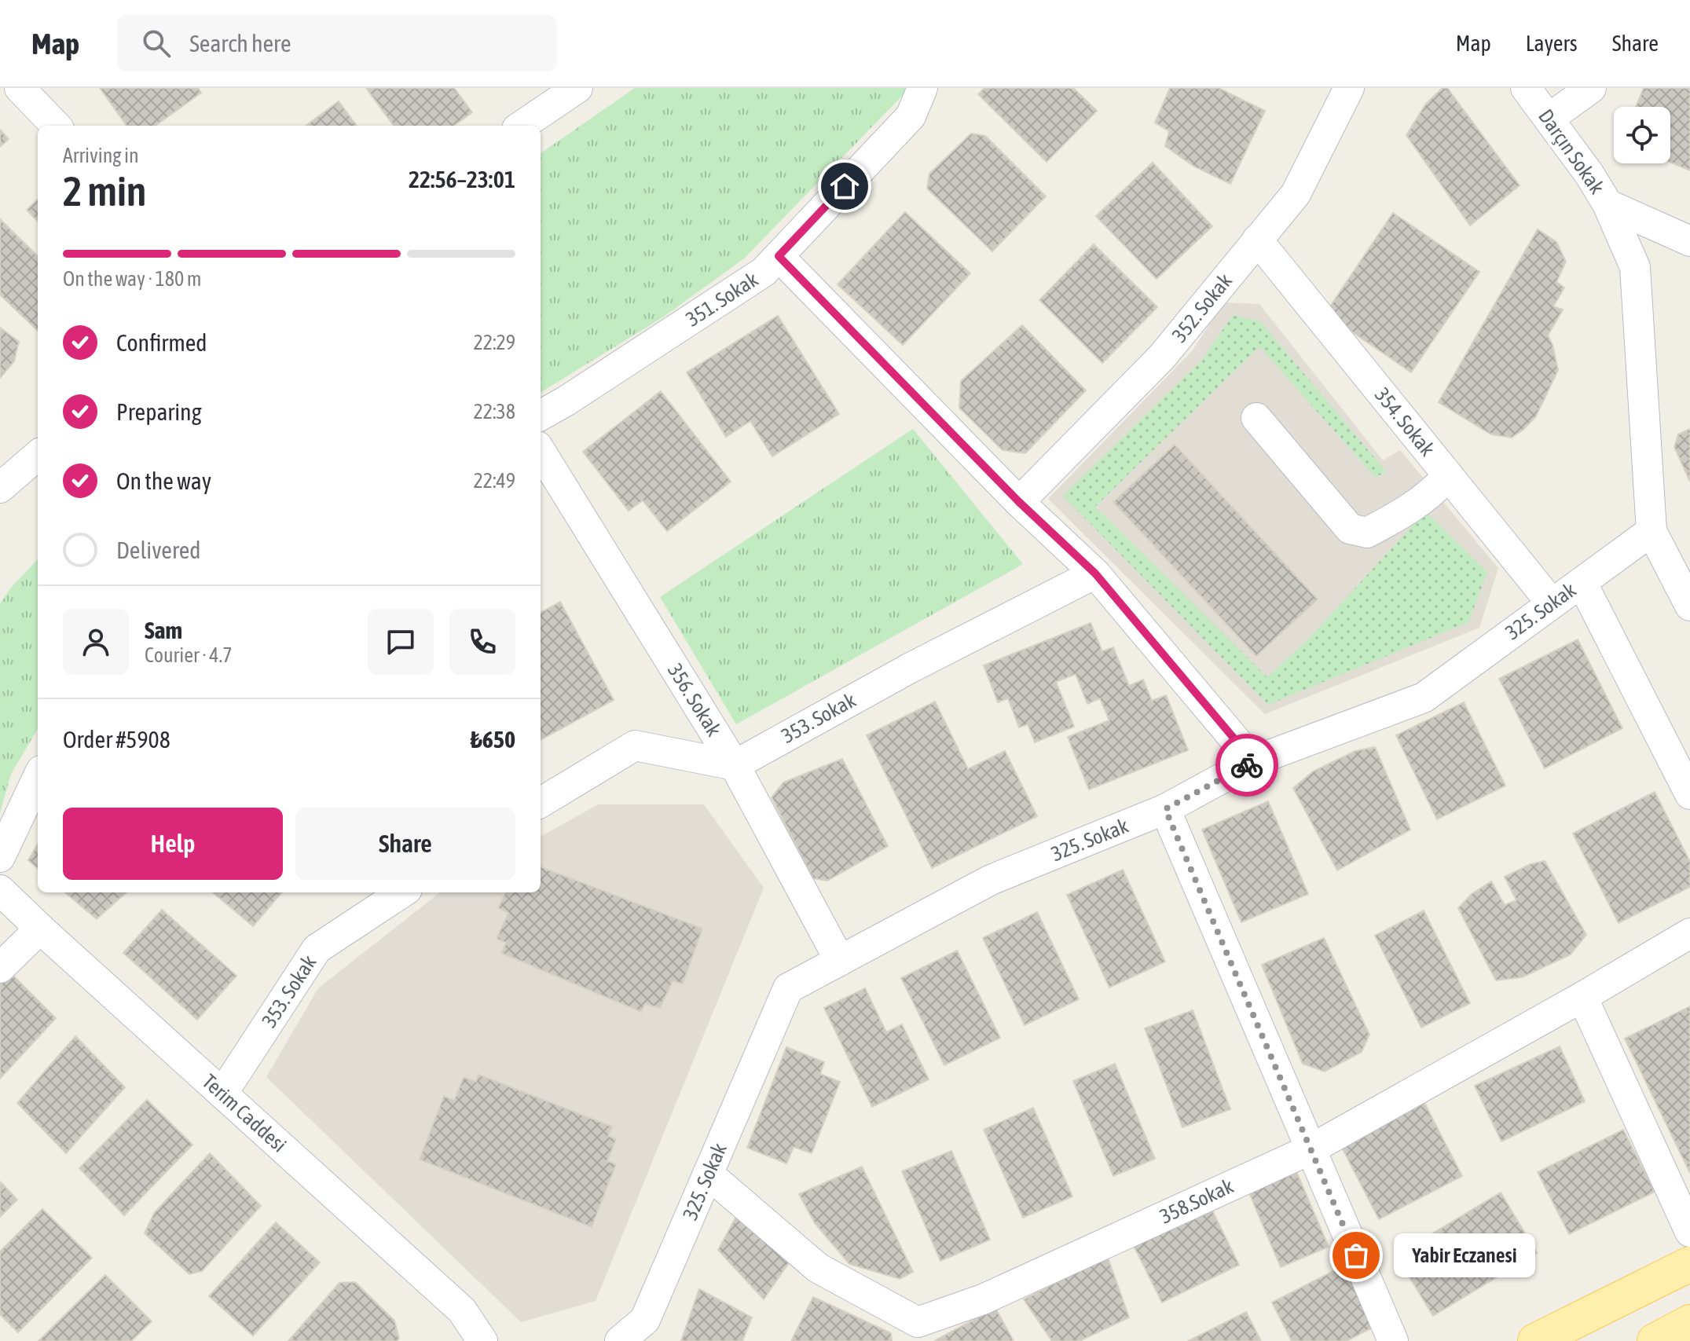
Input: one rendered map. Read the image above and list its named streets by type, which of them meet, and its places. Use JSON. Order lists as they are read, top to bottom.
{
  "streets": {
    "street": [
      "Darçın Sokak",
      "351. Sokak",
      "352. Sokak",
      "354. Sokak",
      "325. Sokak",
      "356. Sokak",
      "353. Sokak",
      "Terim Caddesi",
      "358.Sokak"
    ]
  },
  "crossings": [
    ["352. Sokak", "354. Sokak"],
    ["354. Sokak", "325. Sokak"],
    ["325. Sokak", "356. Sokak"],
    ["325. Sokak", "358.Sokak"],
    ["356. Sokak", "353. Sokak"],
    ["353. Sokak", "Terim Caddesi"]
  ],
  "places": ["Yabir Eczanesi"],
  "page": {
    "header": "Map",
    "search": "Search here",
    "nav": ["Map", "Layers", "Share"],
    "heading": ["2 min", "Arriving in", "22:56–23:01"],
    "panel": [
      "Sam",
      "Courier · 4.7",
      "Order #5908",
      "₺650"
    ],
    "bar": "On the way · 180 m",
    "list": [
      ["Confirmed", "22:29"],
      ["Preparing", "22:38"],
      ["On the way", "22:49"],
      "Delivered"
    ],
    "buttons": ["Help", "Share"],
    "bubble": "Yabir Eczanesi"
  }
}
